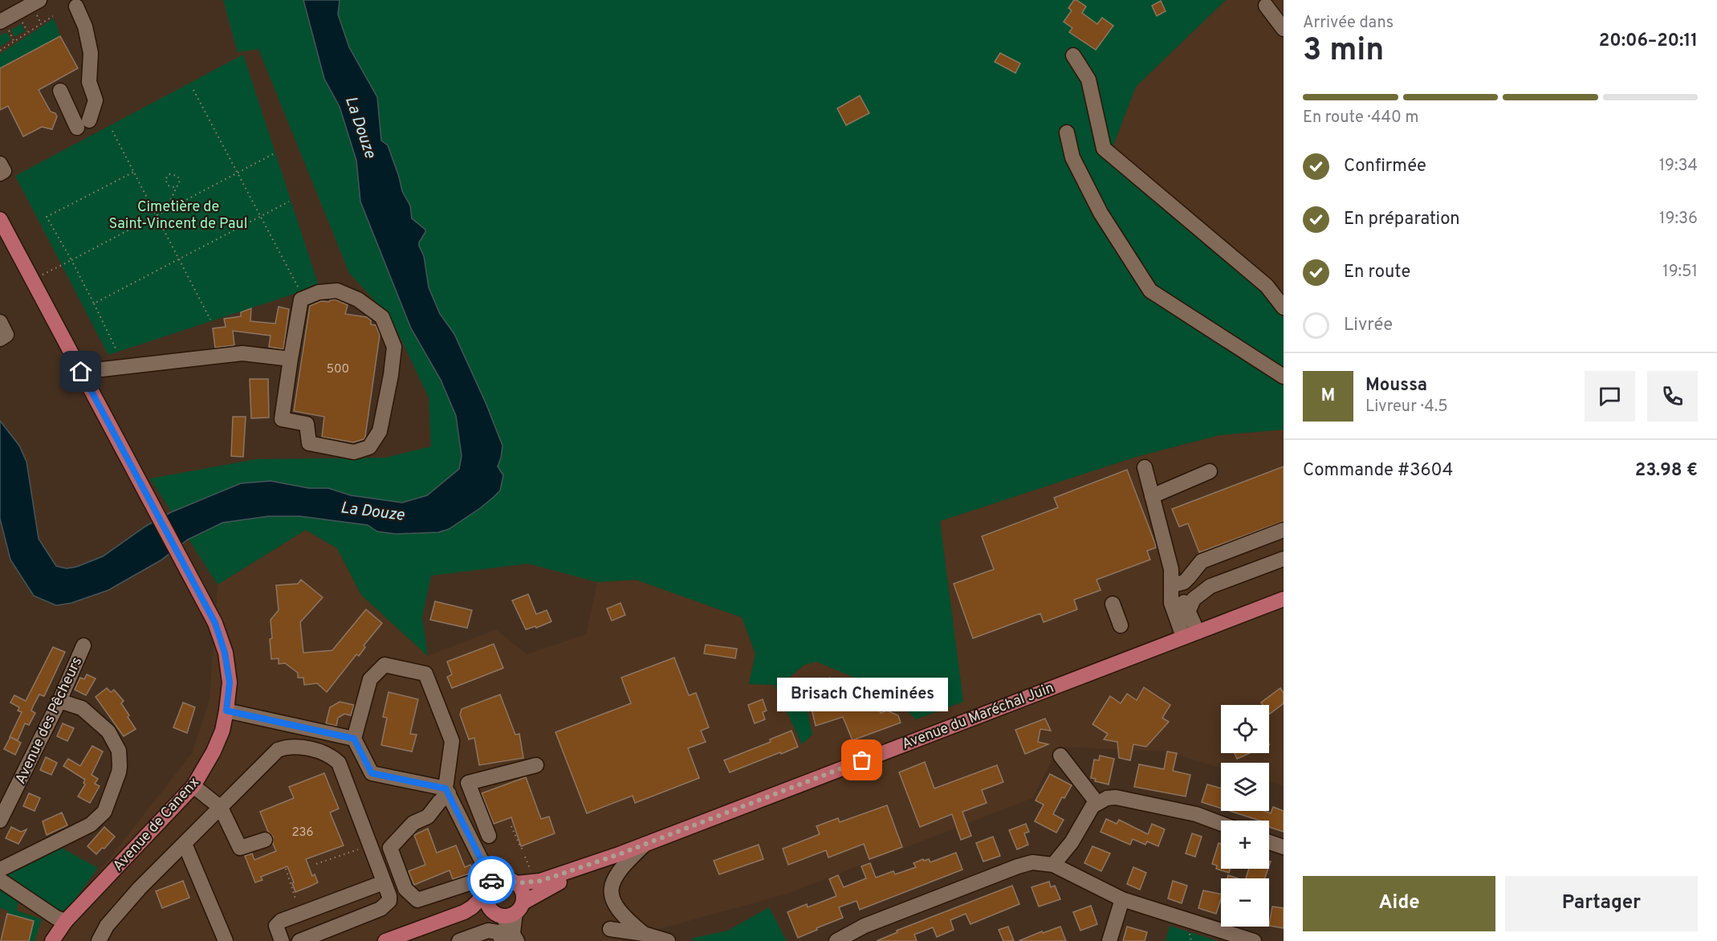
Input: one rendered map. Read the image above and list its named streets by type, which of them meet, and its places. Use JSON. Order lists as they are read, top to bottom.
{
  "streets": {
    "main road": ["Avenue du Maréchal Juin", "Avenue de Canenx"],
    "street": ["Avenue des Pêcheurs"]
  },
  "water": ["La Douze"],
  "parks": ["Cimetière de Saint-Vincent de Paul"],
  "places": ["Brisach Cheminées"],
  "house_numbers": ["500", "236"],
  "page": {
    "heading": ["3 min", "Arrivée dans", "20:06–20:11"],
    "panel": [
      "Moussa",
      "Livreur · 4.5",
      "Commande #3604",
      "23.98 €"
    ],
    "bar": "En route · 440 m",
    "list": [
      ["Confirmée", "19:34"],
      ["En préparation", "19:36"],
      ["En route", "19:51"],
      "Livrée"
    ],
    "round": "M",
    "bubble": "Brisach Cheminées",
    "map_buttons": ["+", "−"],
    "buttons": ["Aide", "Partager"]
  }
}
